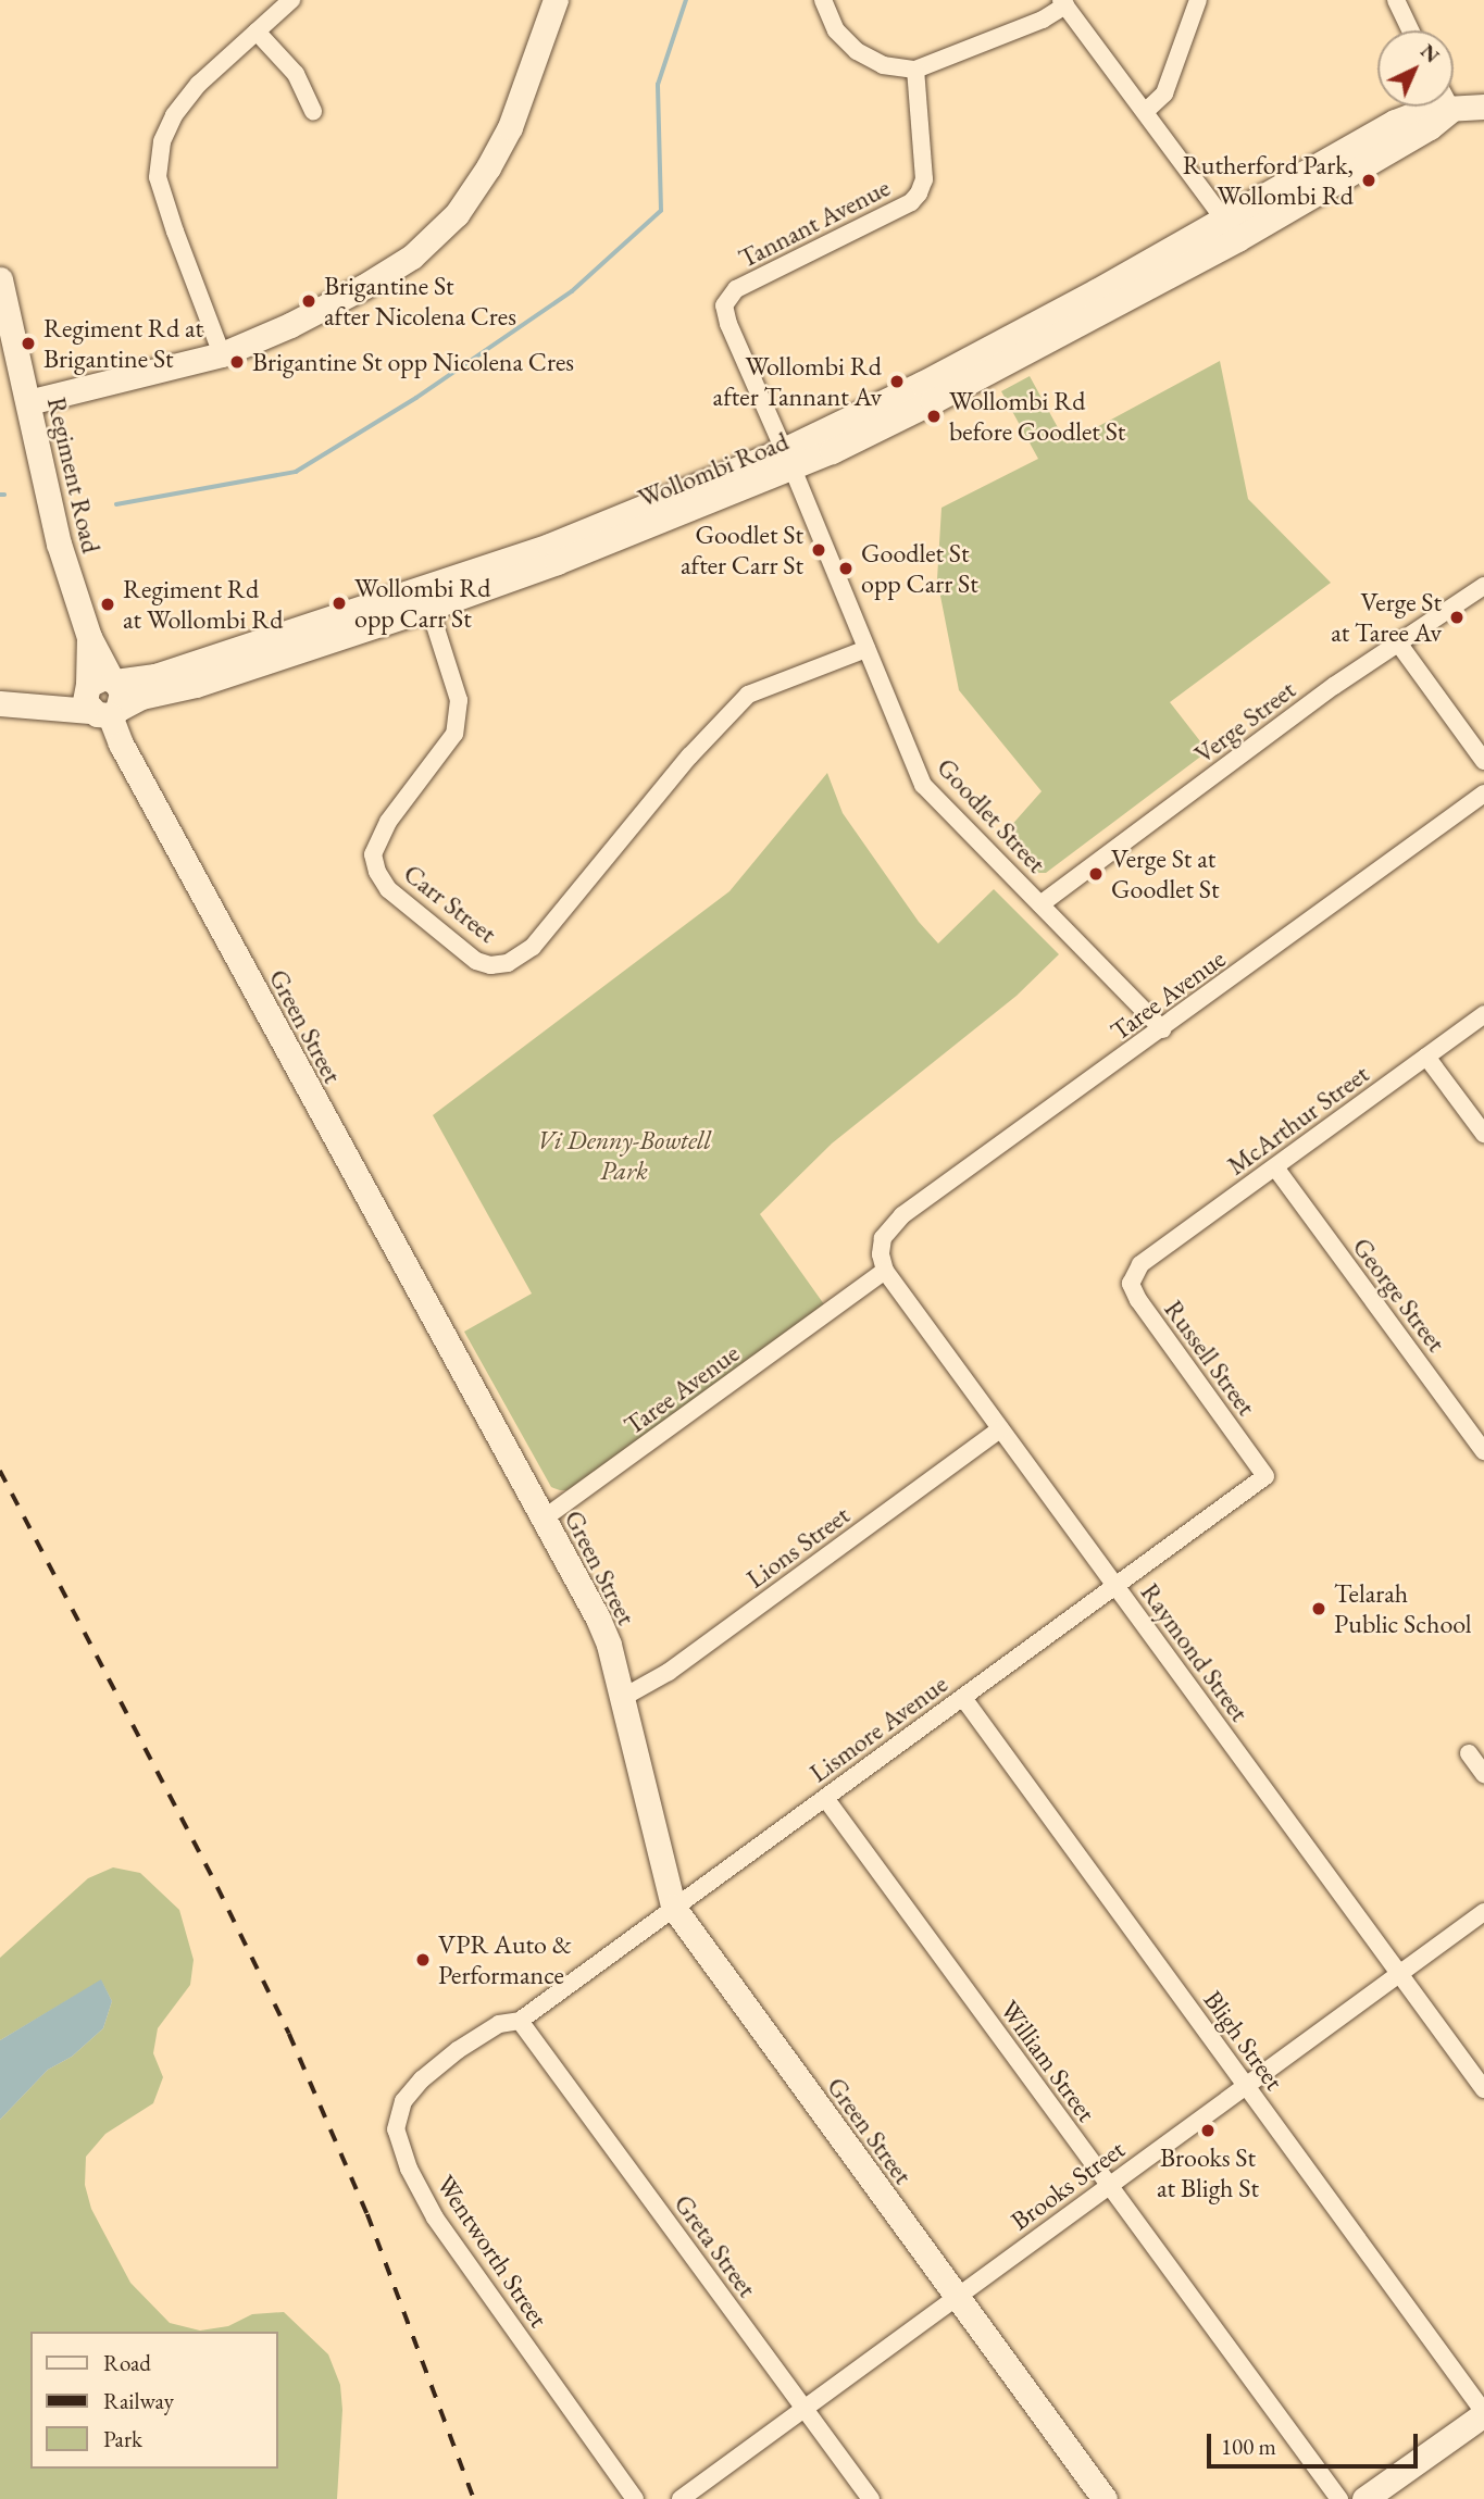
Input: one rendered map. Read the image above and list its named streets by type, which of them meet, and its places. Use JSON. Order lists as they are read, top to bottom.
{
  "streets": {
    "street": [
      "Tannant Avenue",
      "Wollombi Road",
      "Regiment Road",
      "Verge Street",
      "Goodlet Street",
      "Carr Street",
      "Taree Avenue",
      "Green Street",
      "McArthur Street",
      "George Street",
      "Russell Street",
      "Lions Street",
      "Raymond Street",
      "Lismore Avenue",
      "Bligh Street",
      "William Street",
      "Brooks Street",
      "Greta Street",
      "Wentworth Street"
    ]
  },
  "crossings": [
    ["Tannant Avenue", "Wollombi Road"],
    ["Tannant Avenue", "Goodlet Street"],
    ["Wollombi Road", "Regiment Road"],
    ["Wollombi Road", "Goodlet Street"],
    ["Wollombi Road", "Carr Street"],
    ["Wollombi Road", "Green Street"],
    ["Regiment Road", "Green Street"],
    ["Verge Street", "Goodlet Street"],
    ["Goodlet Street", "Carr Street"],
    ["Goodlet Street", "Taree Avenue"],
    ["Taree Avenue", "Green Street"],
    ["Taree Avenue", "Raymond Street"],
    ["Green Street", "Lions Street"],
    ["Green Street", "Lismore Avenue"],
    ["Green Street", "Brooks Street"],
    ["McArthur Street", "George Street"],
    ["McArthur Street", "Russell Street"],
    ["Russell Street", "Lismore Avenue"],
    ["Lions Street", "Raymond Street"],
    ["Raymond Street", "Lismore Avenue"],
    ["Raymond Street", "Brooks Street"],
    ["Lismore Avenue", "Bligh Street"],
    ["Lismore Avenue", "William Street"],
    ["Lismore Avenue", "Greta Street"],
    ["Lismore Avenue", "Wentworth Street"],
    ["Bligh Street", "Brooks Street"],
    ["William Street", "Brooks Street"],
    ["Brooks Street", "Greta Street"],
    ["Greta Street", "Wentworth Street"]
  ],
  "parks": ["Vi Denny-Bowtell Park"],
  "places": [
    "Rutherford Park, Wollombi Rd",
    "Brigantine St after Nicolena Cres",
    "Regiment Rd at Brigantine St",
    "Brigantine St opp Nicolena Cres",
    "Wollombi Rd after Tannant Av",
    "Wollombi Rd before Goodlet St",
    "Goodlet St after Carr St",
    "Goodlet St opp Carr St",
    "Wollombi Rd opp Carr St",
    "Regiment Rd at Wollombi Rd",
    "Verge St at Taree Av",
    "Verge St at Goodlet St",
    "Telarah Public School",
    "VPR Auto & Performance",
    "Brooks St at Bligh St"
  ],
  "legend": ["Road", "Railway", "Park"],
  "scale_bar": "100 m",
  "north": "top right"
}
